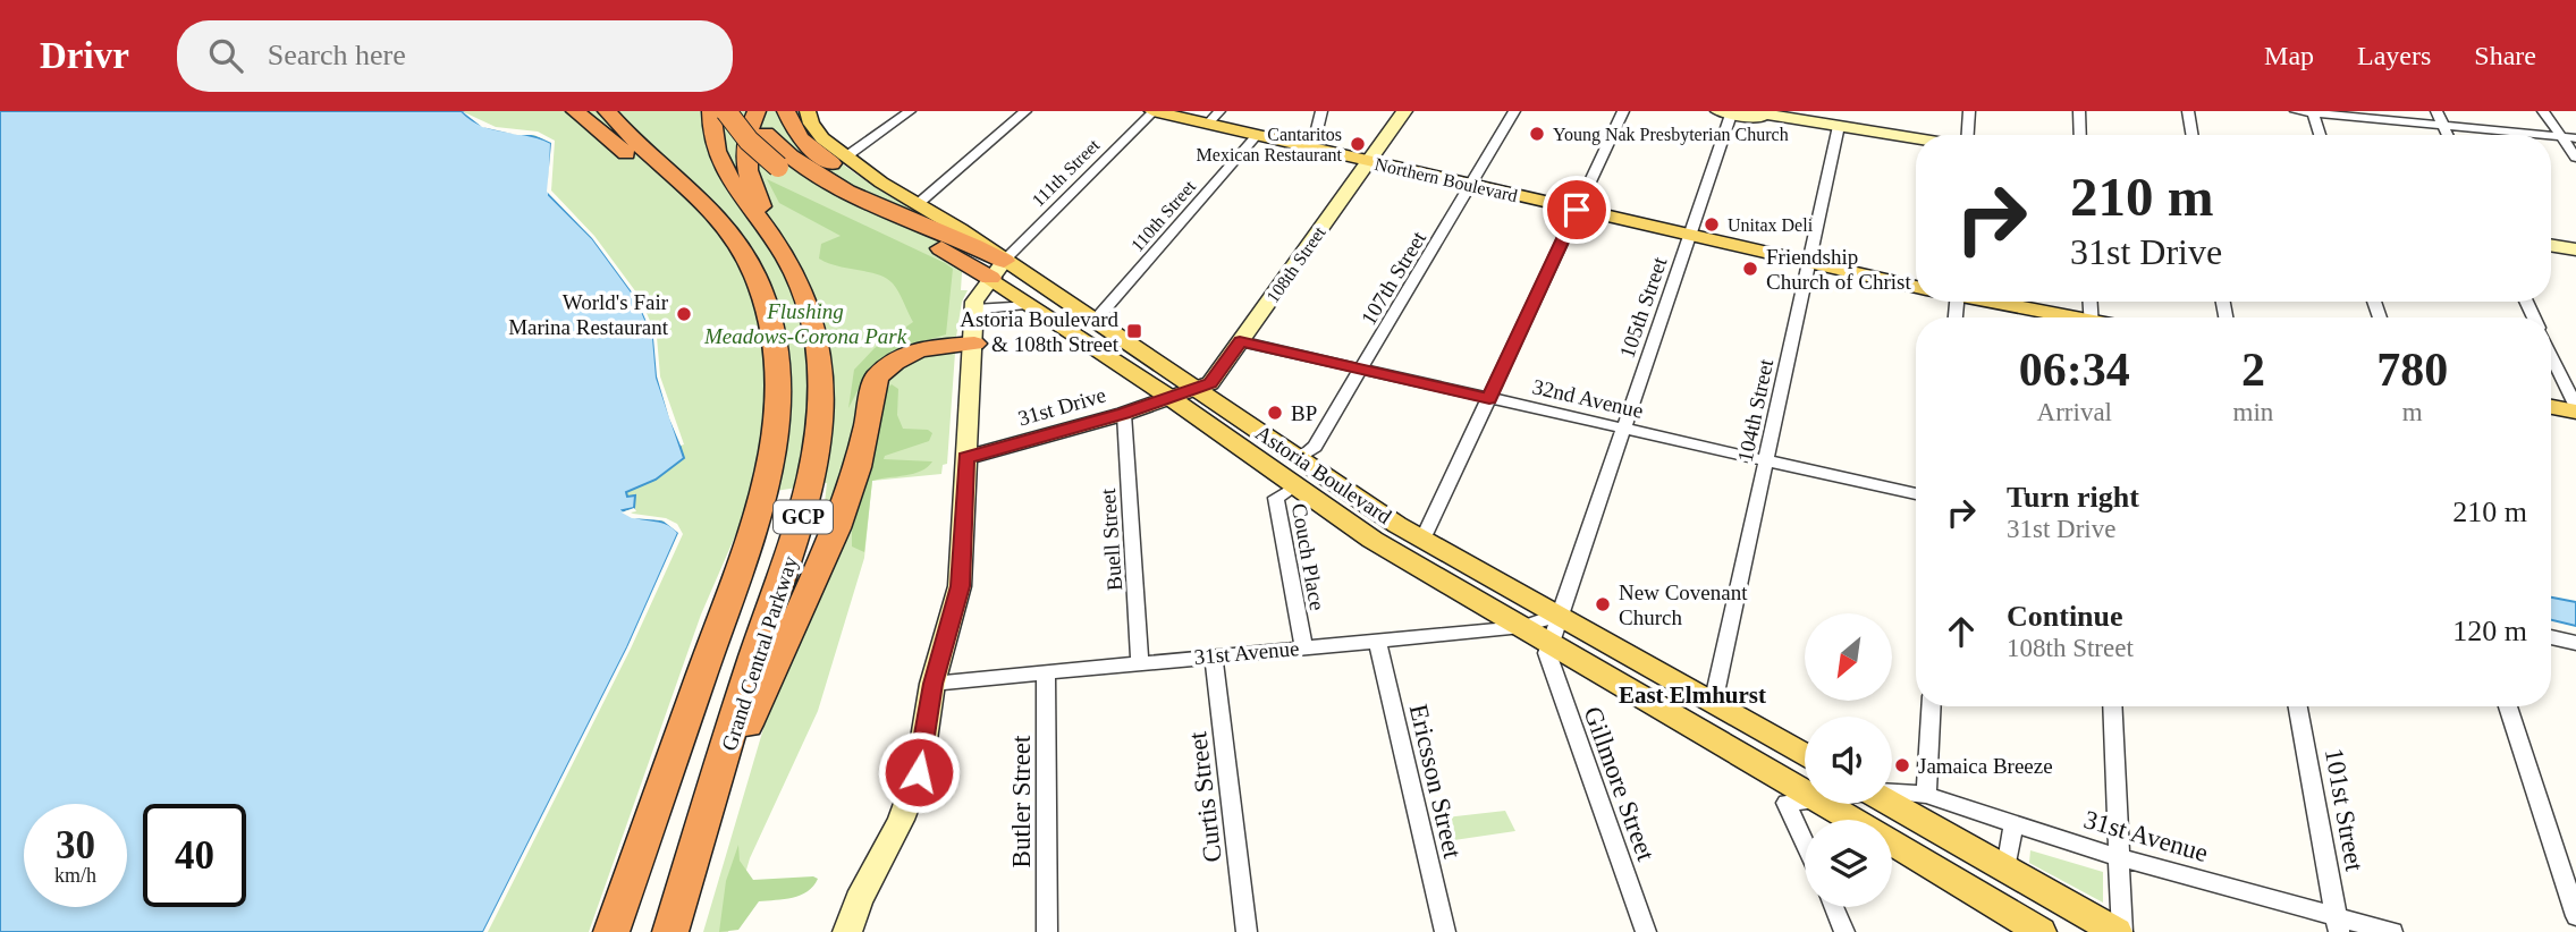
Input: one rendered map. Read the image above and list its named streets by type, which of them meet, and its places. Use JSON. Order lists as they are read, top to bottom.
{
  "streets": {
    "highway": ["GCP", "Grand Central Parkway"],
    "main road": ["Northern Boulevard", "Astoria Boulevard"],
    "street": [
      "111th Street",
      "110th Street",
      "108th Street",
      "107th Street",
      "105th Street",
      "32nd Avenue",
      "31st Drive",
      "104th Street",
      "Buell Street",
      "Couch Place",
      "31st Avenue",
      "Ericsson Street",
      "Gillmore Street",
      "Curtis Street",
      "Butler Street",
      "101st Street"
    ]
  },
  "crossings": [
    ["111th Street", "Northern Boulevard"],
    ["111th Street", "Astoria Boulevard"],
    ["Northern Boulevard", "110th Street"],
    ["Northern Boulevard", "108th Street"],
    ["Northern Boulevard", "107th Street"],
    ["Northern Boulevard", "105th Street"],
    ["Northern Boulevard", "104th Street"],
    ["110th Street", "Astoria Boulevard"],
    ["108th Street", "32nd Avenue"],
    ["108th Street", "31st Drive"],
    ["108th Street", "Astoria Boulevard"],
    ["107th Street", "32nd Avenue"],
    ["107th Street", "Astoria Boulevard"],
    ["105th Street", "32nd Avenue"],
    ["105th Street", "Astoria Boulevard"],
    ["105th Street", "31st Avenue"],
    ["105th Street", "Gillmore Street"],
    ["32nd Avenue", "104th Street"],
    ["31st Drive", "Astoria Boulevard"],
    ["31st Drive", "Buell Street"],
    ["104th Street", "Astoria Boulevard"],
    ["Astoria Boulevard", "Couch Place"],
    ["Astoria Boulevard", "31st Avenue"],
    ["Astoria Boulevard", "Gillmore Street"],
    ["Buell Street", "31st Avenue"],
    ["Couch Place", "31st Avenue"],
    ["31st Avenue", "Ericsson Street"],
    ["31st Avenue", "Curtis Street"],
    ["31st Avenue", "Butler Street"],
    ["31st Avenue", "101st Street"]
  ],
  "districts": ["East Elmhurst"],
  "parks": ["Flushing Meadows-Corona Park"],
  "places": {
    "other": [
      "Young Nak Presbyterian Church",
      "Cantaritos Mexican Restaurant",
      "Unitax Deli",
      "Friendship Church of Christ",
      "World's Fair Marina Restaurant",
      "BP",
      "New Covenant Church",
      "Jamaica Breeze"
    ],
    "transit": ["Astoria Boulevard & 108th Street"]
  },
  "north": "bottom left",
  "page": {
    "header": "Drivr",
    "search": "Search here",
    "nav": ["Map", "Layers", "Share"],
    "turn": ["210 m", "31st Drive"],
    "eta": [
      "06:34",
      "Arrival",
      "2",
      "min",
      "780",
      "m"
    ],
    "list": [
      {
        "name": "Turn right",
        "note": "31st Drive",
        "value": "210 m"
      },
      {
        "name": "Continue",
        "note": "108th Street",
        "value": "120 m"
      }
    ],
    "speed": "30 km/h",
    "limit": "40"
  }
}
